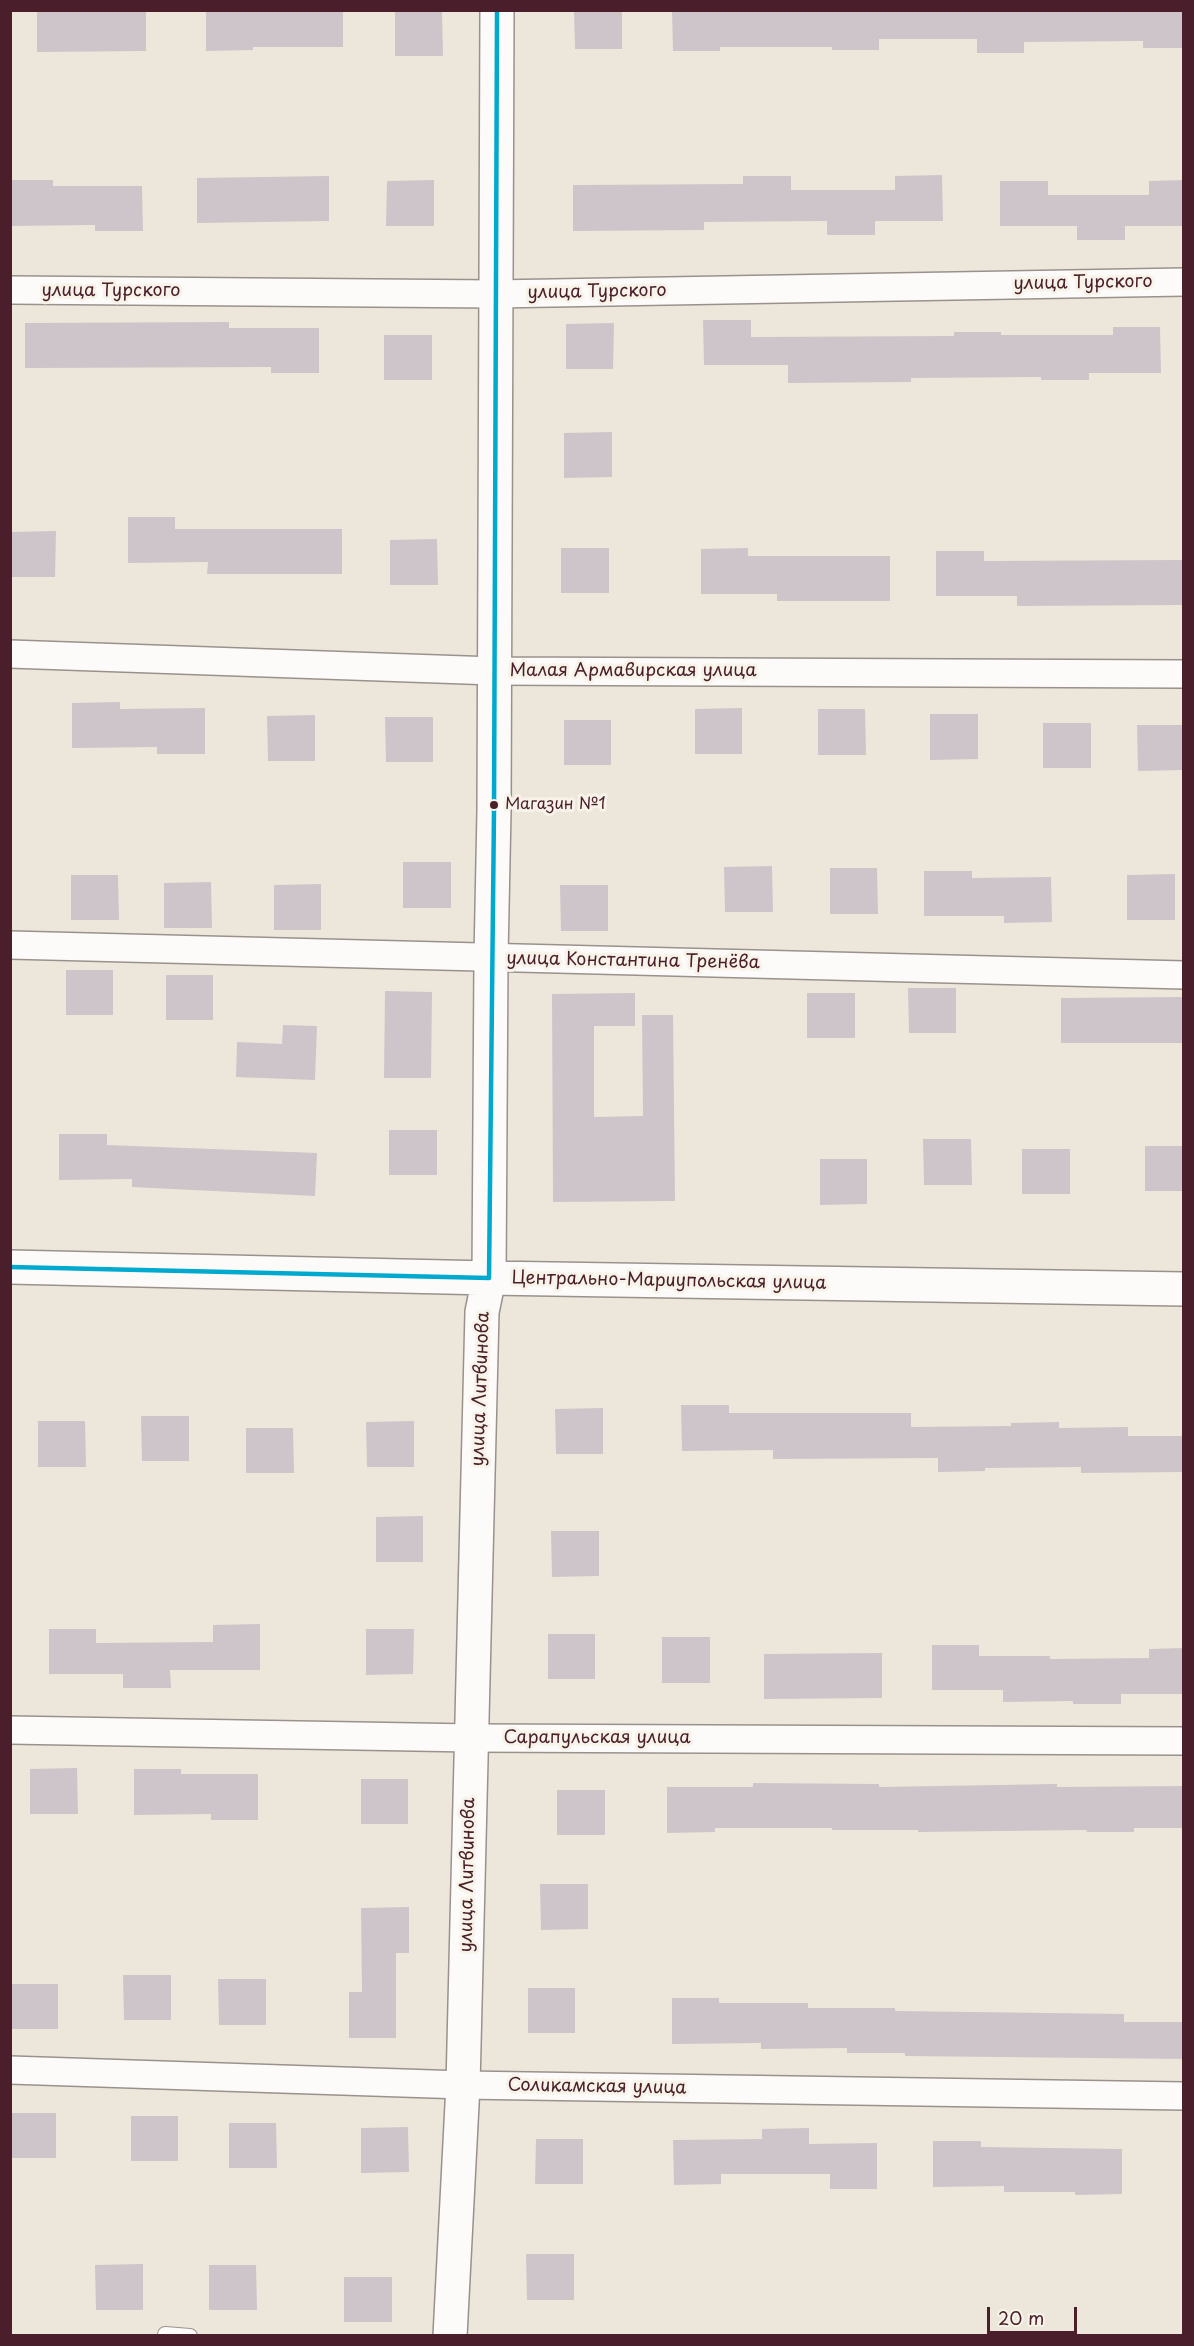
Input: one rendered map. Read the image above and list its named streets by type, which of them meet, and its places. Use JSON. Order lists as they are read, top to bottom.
{
  "streets": {
    "street": [
      "улица Турского",
      "Малая Армавирская улица",
      "улица Константина Тренёва",
      "Центрально-Мариупольская улица",
      "улица Литвинова",
      "Сарапульская улица",
      "Соликамская улица"
    ]
  },
  "crossings": [
    ["улица Турского", "улица Литвинова"],
    ["Малая Армавирская улица", "улица Литвинова"],
    ["улица Константина Тренёва", "улица Литвинова"],
    ["Центрально-Мариупольская улица", "улица Литвинова"],
    ["улица Литвинова", "Сарапульская улица"],
    ["улица Литвинова", "Соликамская улица"]
  ],
  "places": ["Магазин №1"],
  "scale_bar": "20 m"
}
